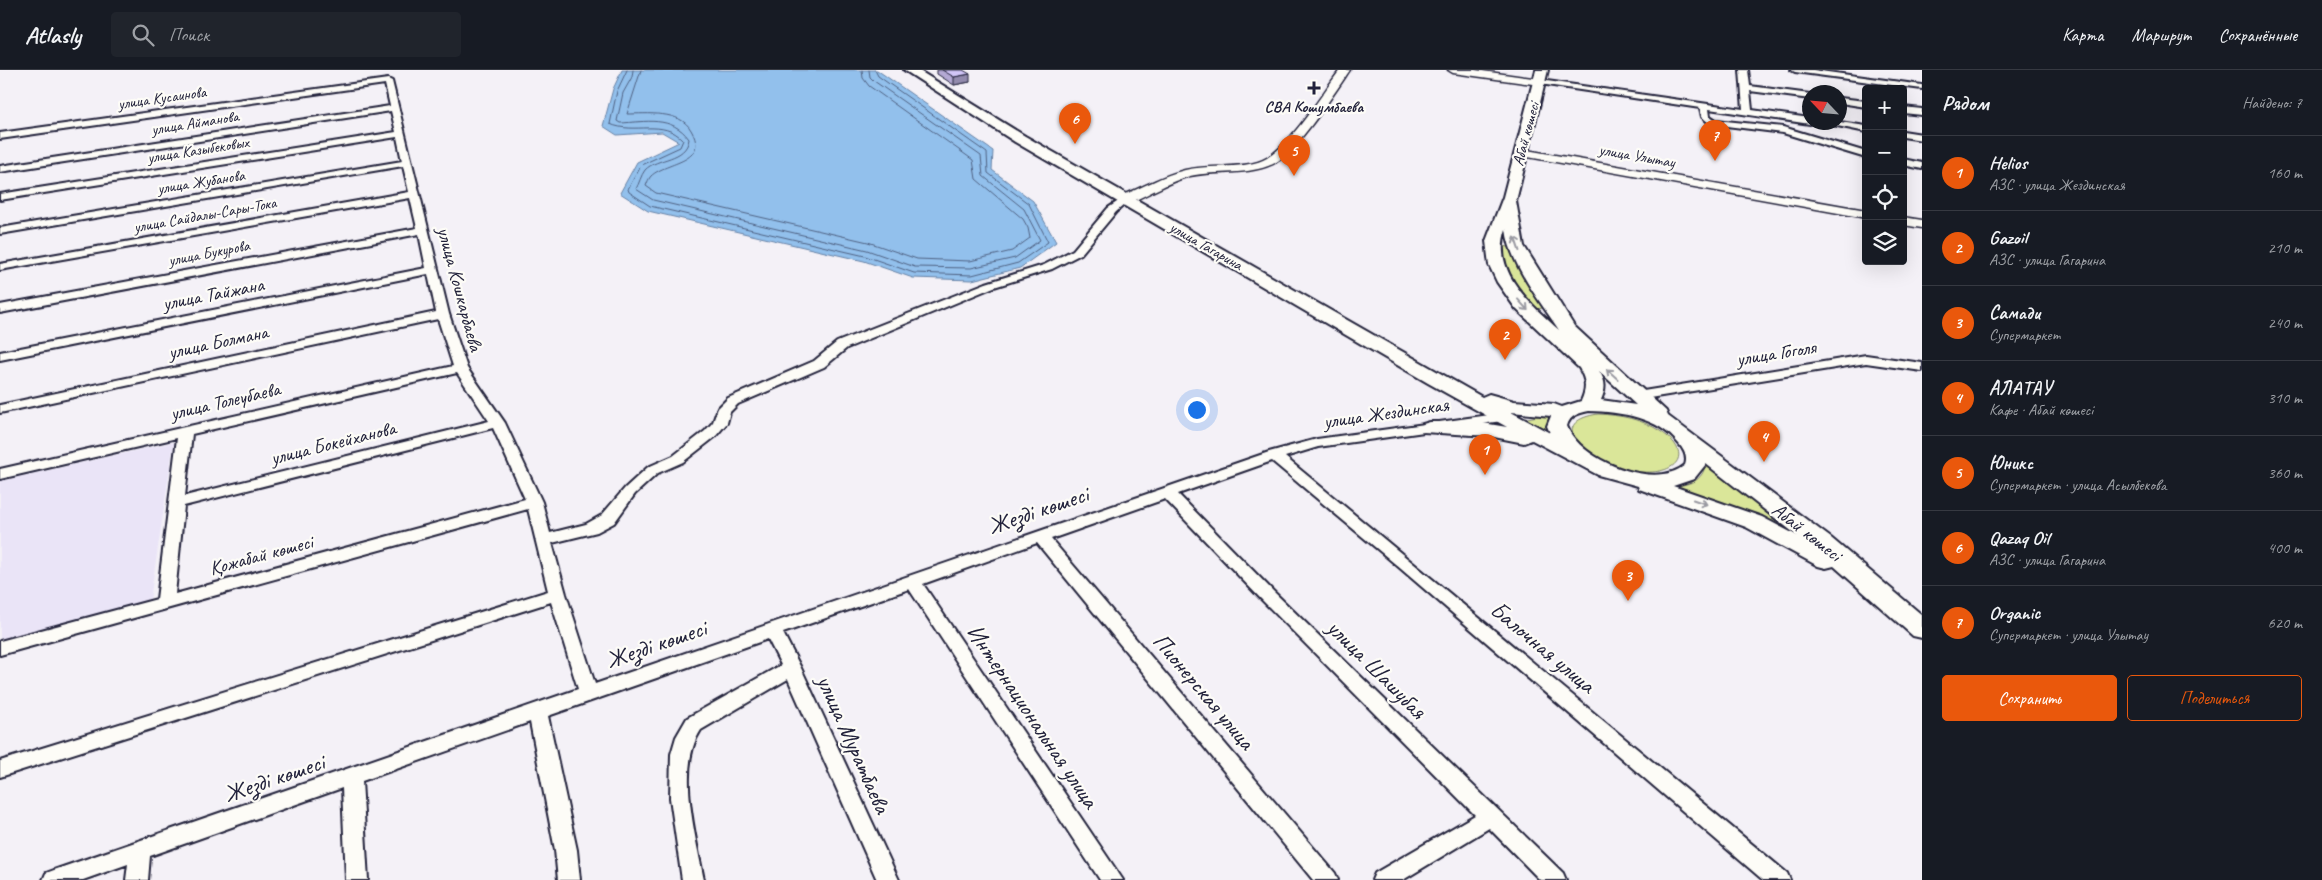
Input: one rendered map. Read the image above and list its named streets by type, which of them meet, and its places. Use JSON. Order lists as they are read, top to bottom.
{
  "streets": {
    "main road": ["Абай көшесі", "улица Гагарина"],
    "street": [
      "улица Кусаинова",
      "улица Айманова",
      "улица Казыбековых",
      "улица Улытау",
      "улица Жубанова",
      "улица Сайдалы-Сары-Тока",
      "улица Букурова",
      "улица Кошкарбаева",
      "улица Тайжана",
      "улица Болмана",
      "улица Гоголя",
      "улица Толеубаева",
      "улица Жездинская",
      "улица Бокейханова",
      "Жезді көшесі",
      "Қожабай көшесі",
      "Балочная улица",
      "улица Шашубая",
      "Пионерская улица",
      "Интернациональная улица",
      "улица Муратбаева"
    ]
  },
  "crossings": [
    ["улица Кусаинова", "улица Кошкарбаева"],
    ["улица Айманова", "улица Кошкарбаева"],
    ["Абай көшесі", "улица Улытау"],
    ["Абай көшесі", "улица Гоголя"],
    ["улица Казыбековых", "улица Кошкарбаева"],
    ["улица Жубанова", "улица Кошкарбаева"],
    ["улица Сайдалы-Сары-Тока", "улица Кошкарбаева"],
    ["улица Гагарина", "улица Жездинская"],
    ["улица Букурова", "улица Кошкарбаева"],
    ["улица Кошкарбаева", "улица Тайжана"],
    ["улица Кошкарбаева", "улица Болмана"],
    ["улица Кошкарбаева", "улица Толеубаева"],
    ["улица Кошкарбаева", "улица Бокейханова"],
    ["улица Кошкарбаева", "Жезді көшесі"],
    ["улица Кошкарбаева", "Қожабай көшесі"],
    ["улица Жездинская", "Жезді көшесі"],
    ["улица Жездинская", "Балочная улица"],
    ["Жезді көшесі", "Балочная улица"],
    ["Жезді көшесі", "улица Шашубая"],
    ["Жезді көшесі", "Пионерская улица"],
    ["Жезді көшесі", "Интернациональная улица"],
    ["Жезді көшесі", "улица Муратбаева"]
  ],
  "places": {
    "health": ["СВА Кошумбаева"]
  },
  "north": "top left",
  "page": {
    "header": "Atlasly",
    "search": "Поиск",
    "nav": ["Карта", "Маршрут", "Сохранённые"],
    "heading": ["Рядом", "Найдено: 7"],
    "map_buttons": ["+", "−"],
    "pins": [
      "6",
      "7",
      "5",
      "2",
      "4",
      "1",
      "3"
    ],
    "list": [
      {
        "mark": "1",
        "name": "Helios",
        "note": "АЗС · улица Жездинская",
        "value": "160 m"
      },
      {
        "mark": "2",
        "name": "Gazoil",
        "note": "АЗС · улица Гагарина",
        "value": "210 m"
      },
      {
        "mark": "3",
        "name": "Самади",
        "note": "Супермаркет",
        "value": "240 m"
      },
      {
        "mark": "4",
        "name": "АЛАТАУ",
        "note": "Кафе · Абай көшесі",
        "value": "310 m"
      },
      {
        "mark": "5",
        "name": "Юникс",
        "note": "Супермаркет · улица Асылбекова",
        "value": "360 m"
      },
      {
        "mark": "6",
        "name": "Qazaq Oil",
        "note": "АЗС · улица Гагарина",
        "value": "400 m"
      },
      {
        "mark": "7",
        "name": "Organic",
        "note": "Супермаркет · улица Улытау",
        "value": "620 m"
      }
    ],
    "buttons": ["Сохранить", "Поделиться"]
  }
}
